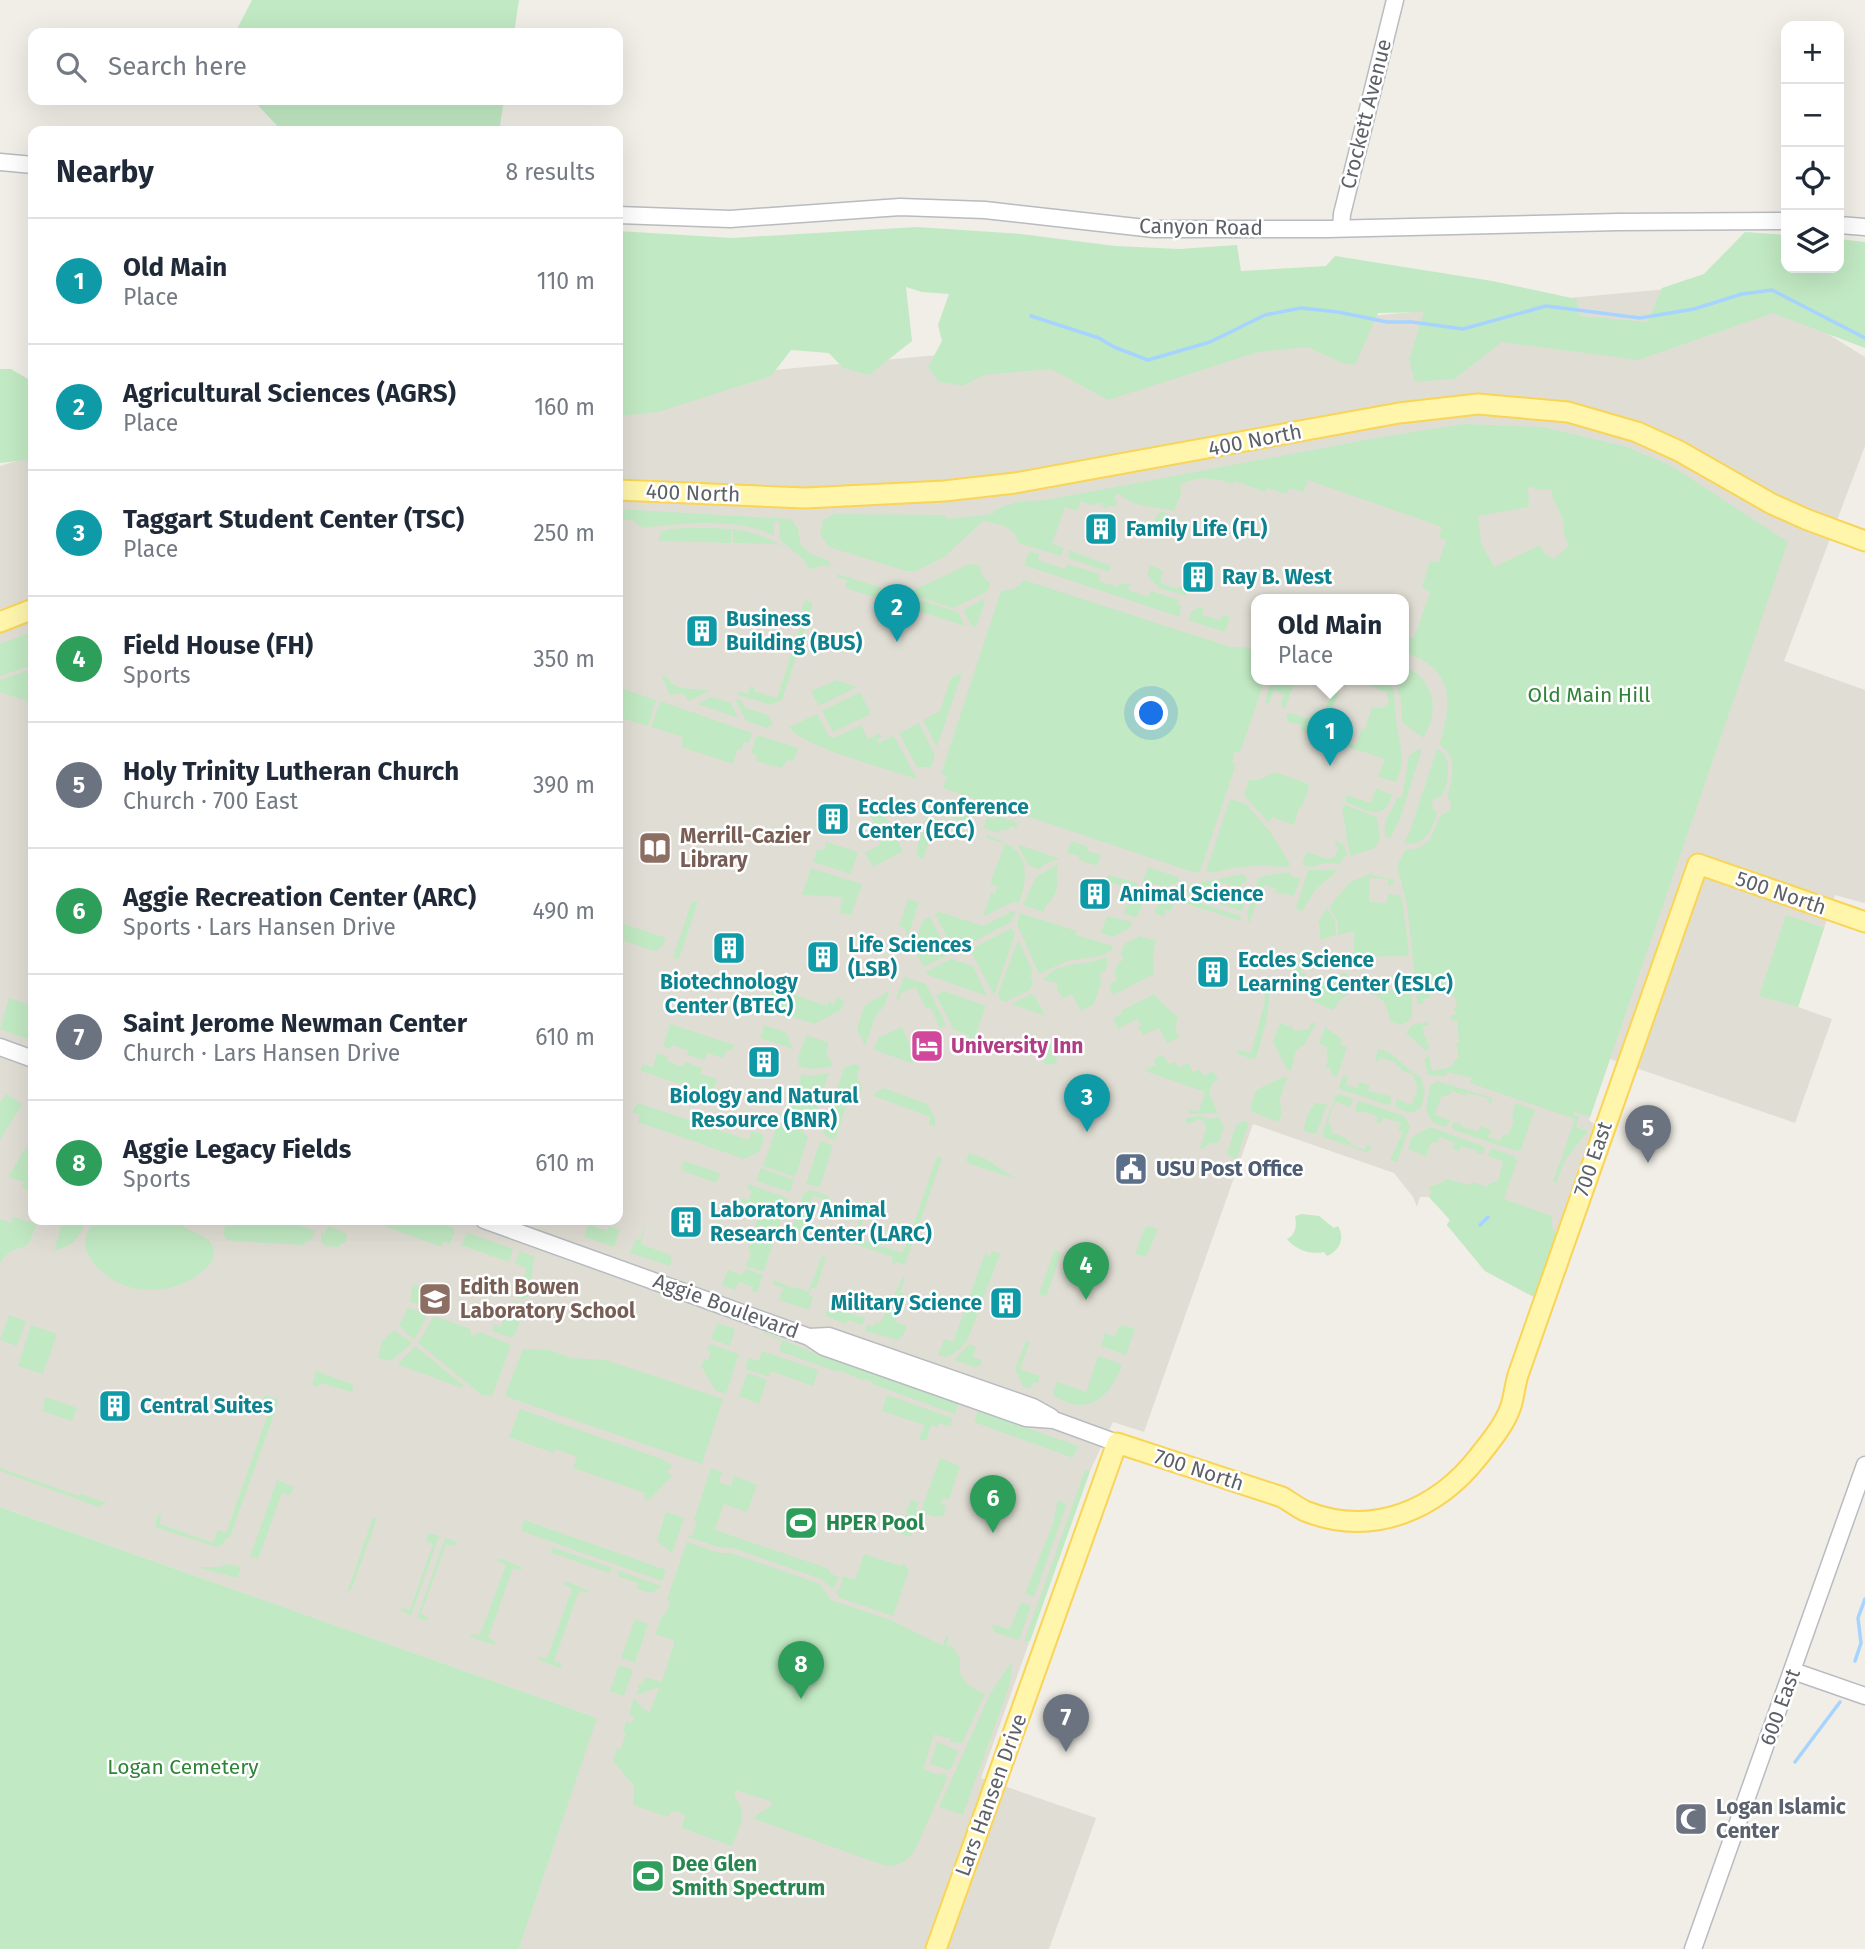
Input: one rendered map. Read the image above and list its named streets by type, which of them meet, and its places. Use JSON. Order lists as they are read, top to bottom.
{
  "streets": {
    "main road": [
      "400 North",
      "500 North",
      "700 East",
      "700 North",
      "Lars Hansen Drive"
    ],
    "street": [
      "Crockett Avenue",
      "Canyon Road",
      "Aggie Boulevard",
      "600 East"
    ]
  },
  "crossings": [
    ["Crockett Avenue", "Canyon Road"],
    ["500 North", "700 East"],
    ["700 East", "700 North"],
    ["Aggie Boulevard", "700 North"],
    ["Aggie Boulevard", "Lars Hansen Drive"],
    ["700 North", "Lars Hansen Drive"]
  ],
  "parks": ["Old Main Hill", "Logan Cemetery"],
  "places": {
    "building": [
      "Family Life (FL)",
      "Ray B. West",
      "Business Building (BUS)",
      "Eccles Conference Center (ECC)",
      "Animal Science",
      "Biotechnology Center (BTEC)",
      "Life Sciences (LSB)",
      "Eccles Science Learning Center (ESLC)",
      "Biology and Natural Resource (BNR)",
      "Laboratory Animal Research Center (LARC)",
      "Military Science",
      "Central Suites"
    ],
    "library": ["Merrill-Cazier Library"],
    "hotel": ["University Inn"],
    "public building": ["USU Post Office"],
    "school or university": ["Edith Bowen Laboratory School"],
    "sports": ["HPER Pool", "Dee Glen Smith Spectrum"],
    "mosque": ["Logan Islamic Center"]
  },
  "page": {
    "map_buttons": ["+", "−"],
    "search": "Search here",
    "heading": ["Nearby", "8 results"],
    "list": [
      {
        "mark": "1",
        "name": "Old Main",
        "note": "Place",
        "value": "110 m"
      },
      {
        "mark": "2",
        "name": "Agricultural Sciences (AGRS)",
        "note": "Place",
        "value": "160 m"
      },
      {
        "mark": "3",
        "name": "Taggart Student Center (TSC)",
        "note": "Place",
        "value": "250 m"
      },
      {
        "mark": "4",
        "name": "Field House (FH)",
        "note": "Sports",
        "value": "350 m"
      },
      {
        "mark": "5",
        "name": "Holy Trinity Lutheran Church",
        "note": "Church · 700 East",
        "value": "390 m"
      },
      {
        "mark": "6",
        "name": "Aggie Recreation Center (ARC)",
        "note": "Sports · Lars Hansen Drive",
        "value": "490 m"
      },
      {
        "mark": "7",
        "name": "Saint Jerome Newman Center",
        "note": "Church · Lars Hansen Drive",
        "value": "610 m"
      },
      {
        "mark": "8",
        "name": "Aggie Legacy Fields",
        "note": "Sports",
        "value": "610 m"
      }
    ],
    "pins": [
      "2",
      "1",
      "3",
      "5",
      "4",
      "6",
      "8",
      "7"
    ],
    "popup": ["Old Main", "Place"]
  }
}
